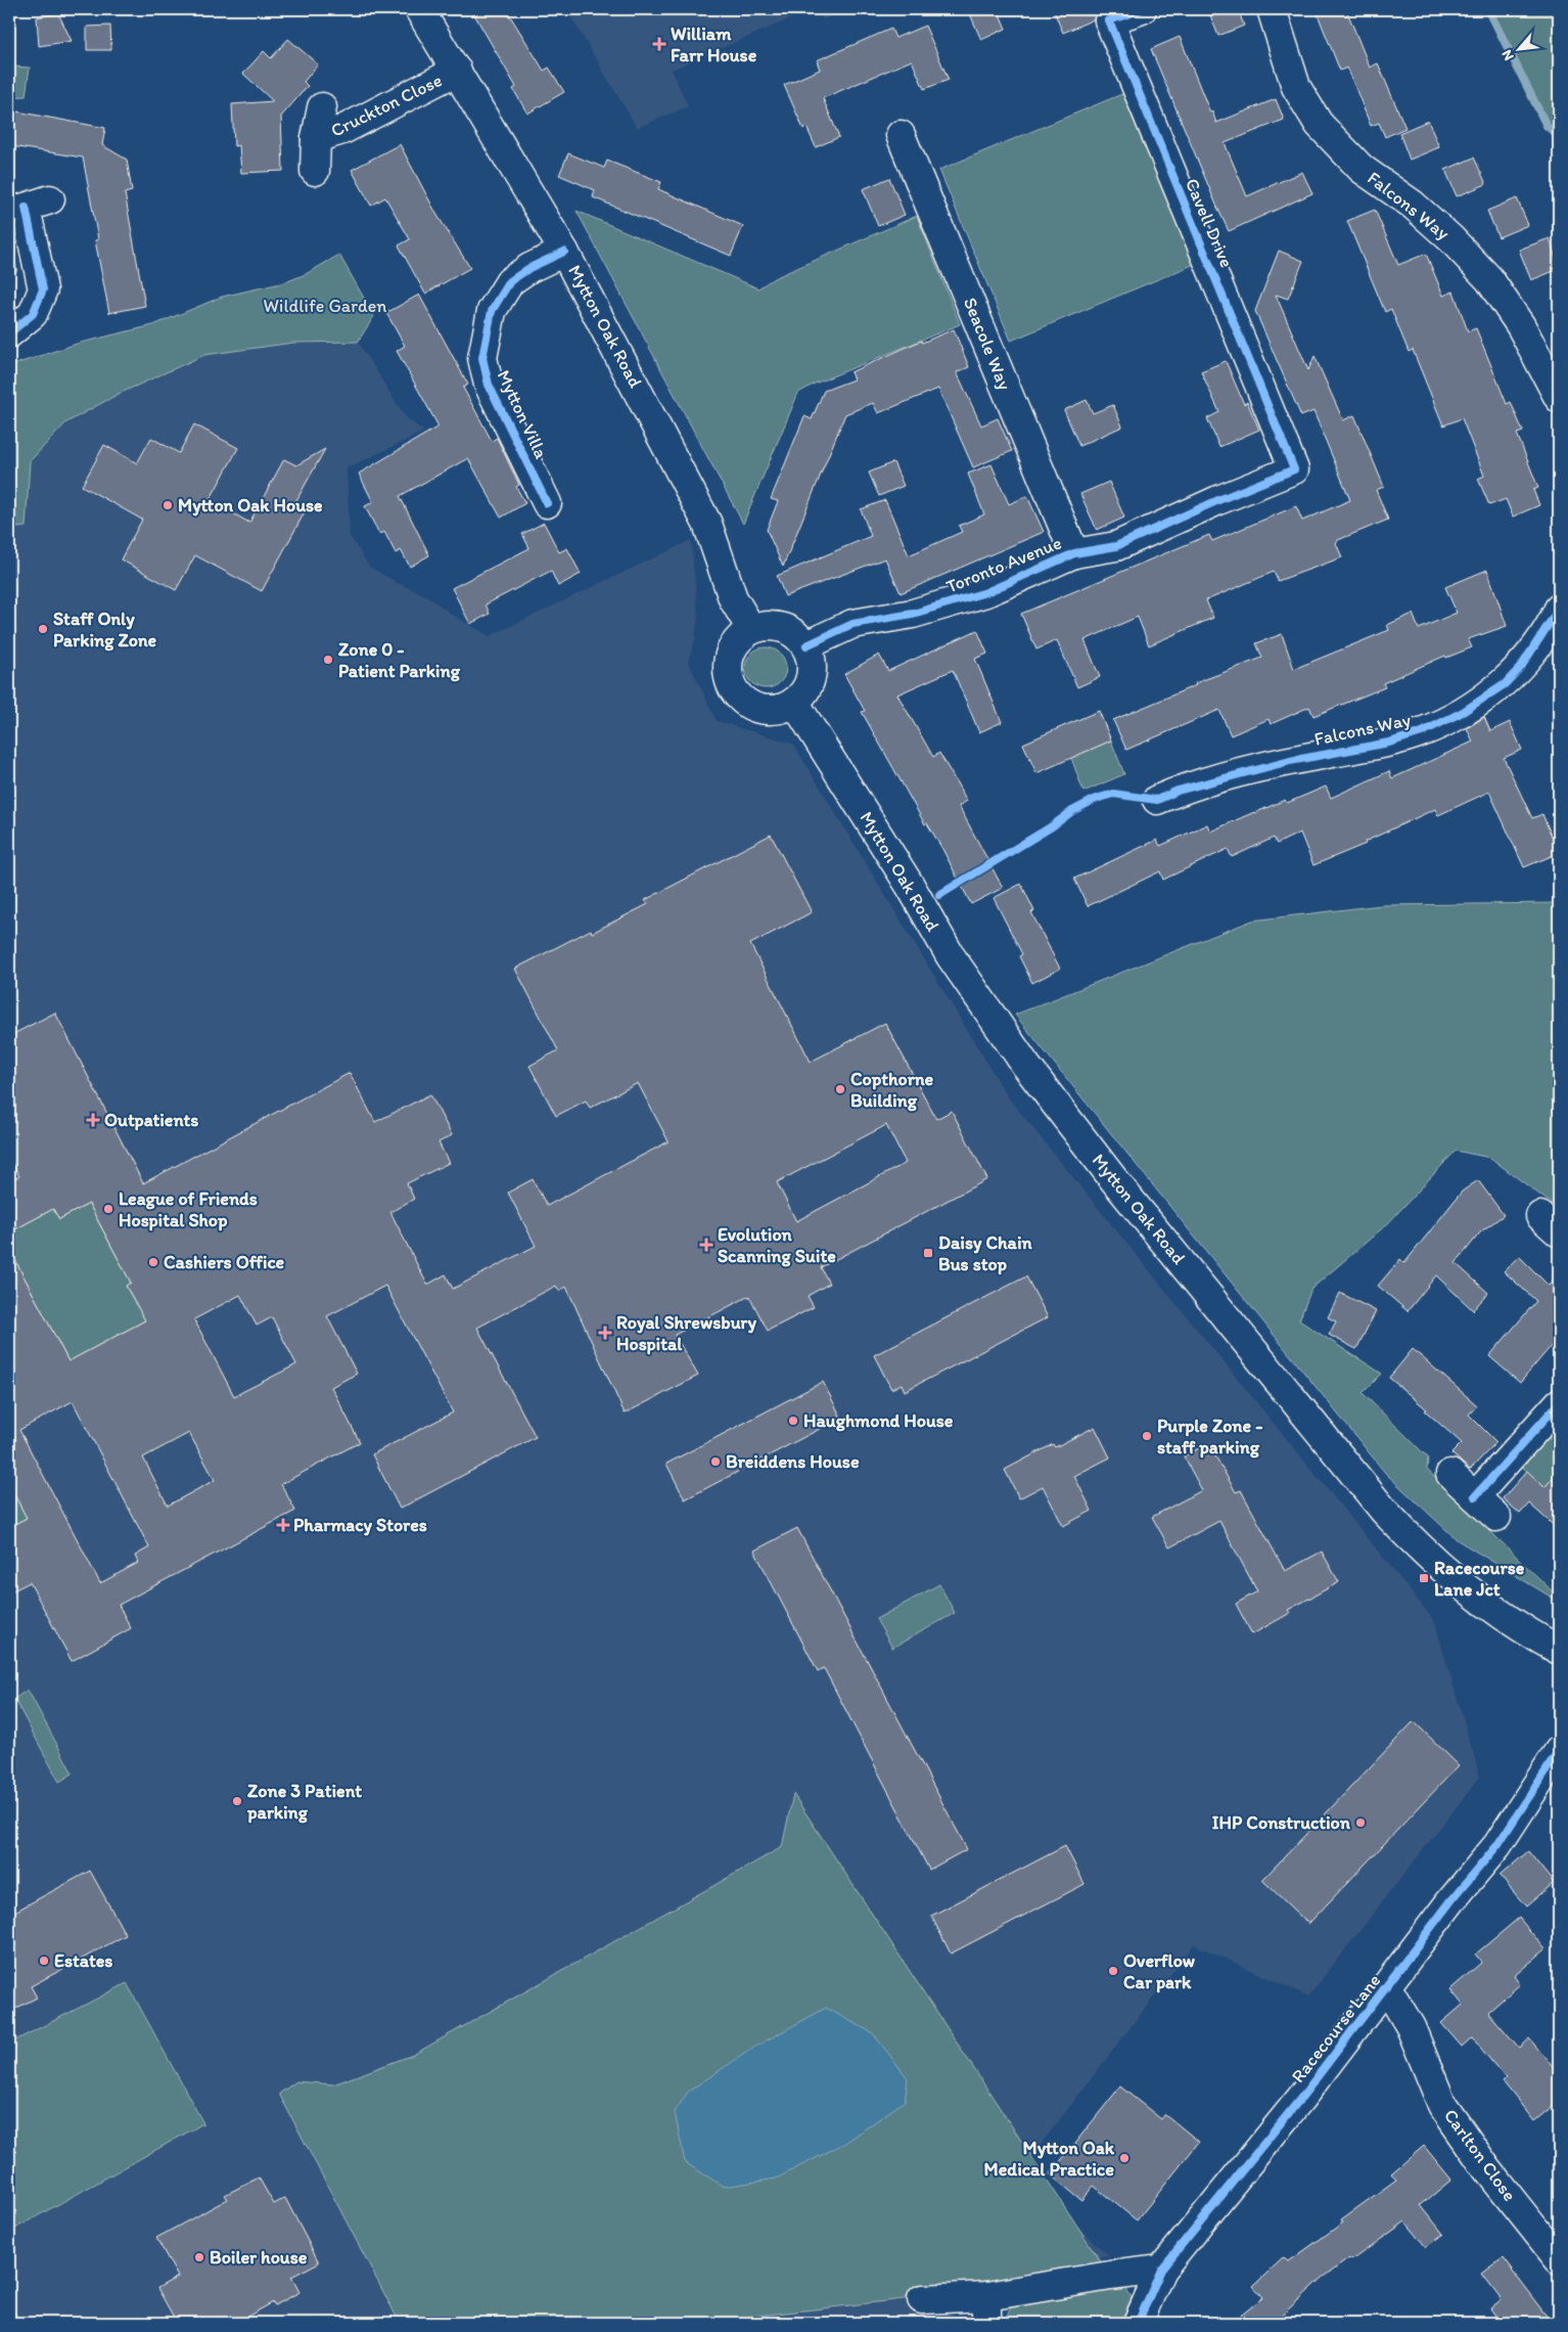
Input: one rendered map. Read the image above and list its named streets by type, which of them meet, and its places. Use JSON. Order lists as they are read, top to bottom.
{
  "streets": {
    "street": [
      "Cruckton Close",
      "Falcons Way",
      "Cavell Drive",
      "Mytton Oak Road",
      "Seacole Way",
      "Mytton Villa",
      "Toronto Avenue",
      "Racecourse Lane",
      "Carlton Close"
    ]
  },
  "crossings": [
    ["Cruckton Close", "Mytton Oak Road"],
    ["Cavell Drive", "Toronto Avenue"],
    ["Mytton Oak Road", "Mytton Villa"],
    ["Mytton Oak Road", "Toronto Avenue"],
    ["Seacole Way", "Toronto Avenue"],
    ["Racecourse Lane", "Carlton Close"]
  ],
  "parks": ["Wildlife Garden"],
  "places": {
    "health": [
      "William Farr House",
      "Outpatients",
      "Evolution Scanning Suite",
      "Royal Shrewsbury Hospital",
      "Pharmacy Stores"
    ],
    "other": [
      "Mytton Oak House",
      "Staff Only Parking Zone",
      "Zone 0 - Patient Parking",
      "Copthorne Building",
      "League of Friends Hospital Shop",
      "Cashiers Office",
      "Haughmond House",
      "Purple Zone - staff parking",
      "Breiddens House",
      "Zone 3 Patient parking",
      "IHP Construction",
      "Estates",
      "Overflow Car park",
      "Mytton Oak Medical Practice",
      "Boiler house"
    ],
    "transit": ["Daisy Chain Bus stop", "Racecourse Lane Jct"]
  },
  "north": "bottom left"
}
